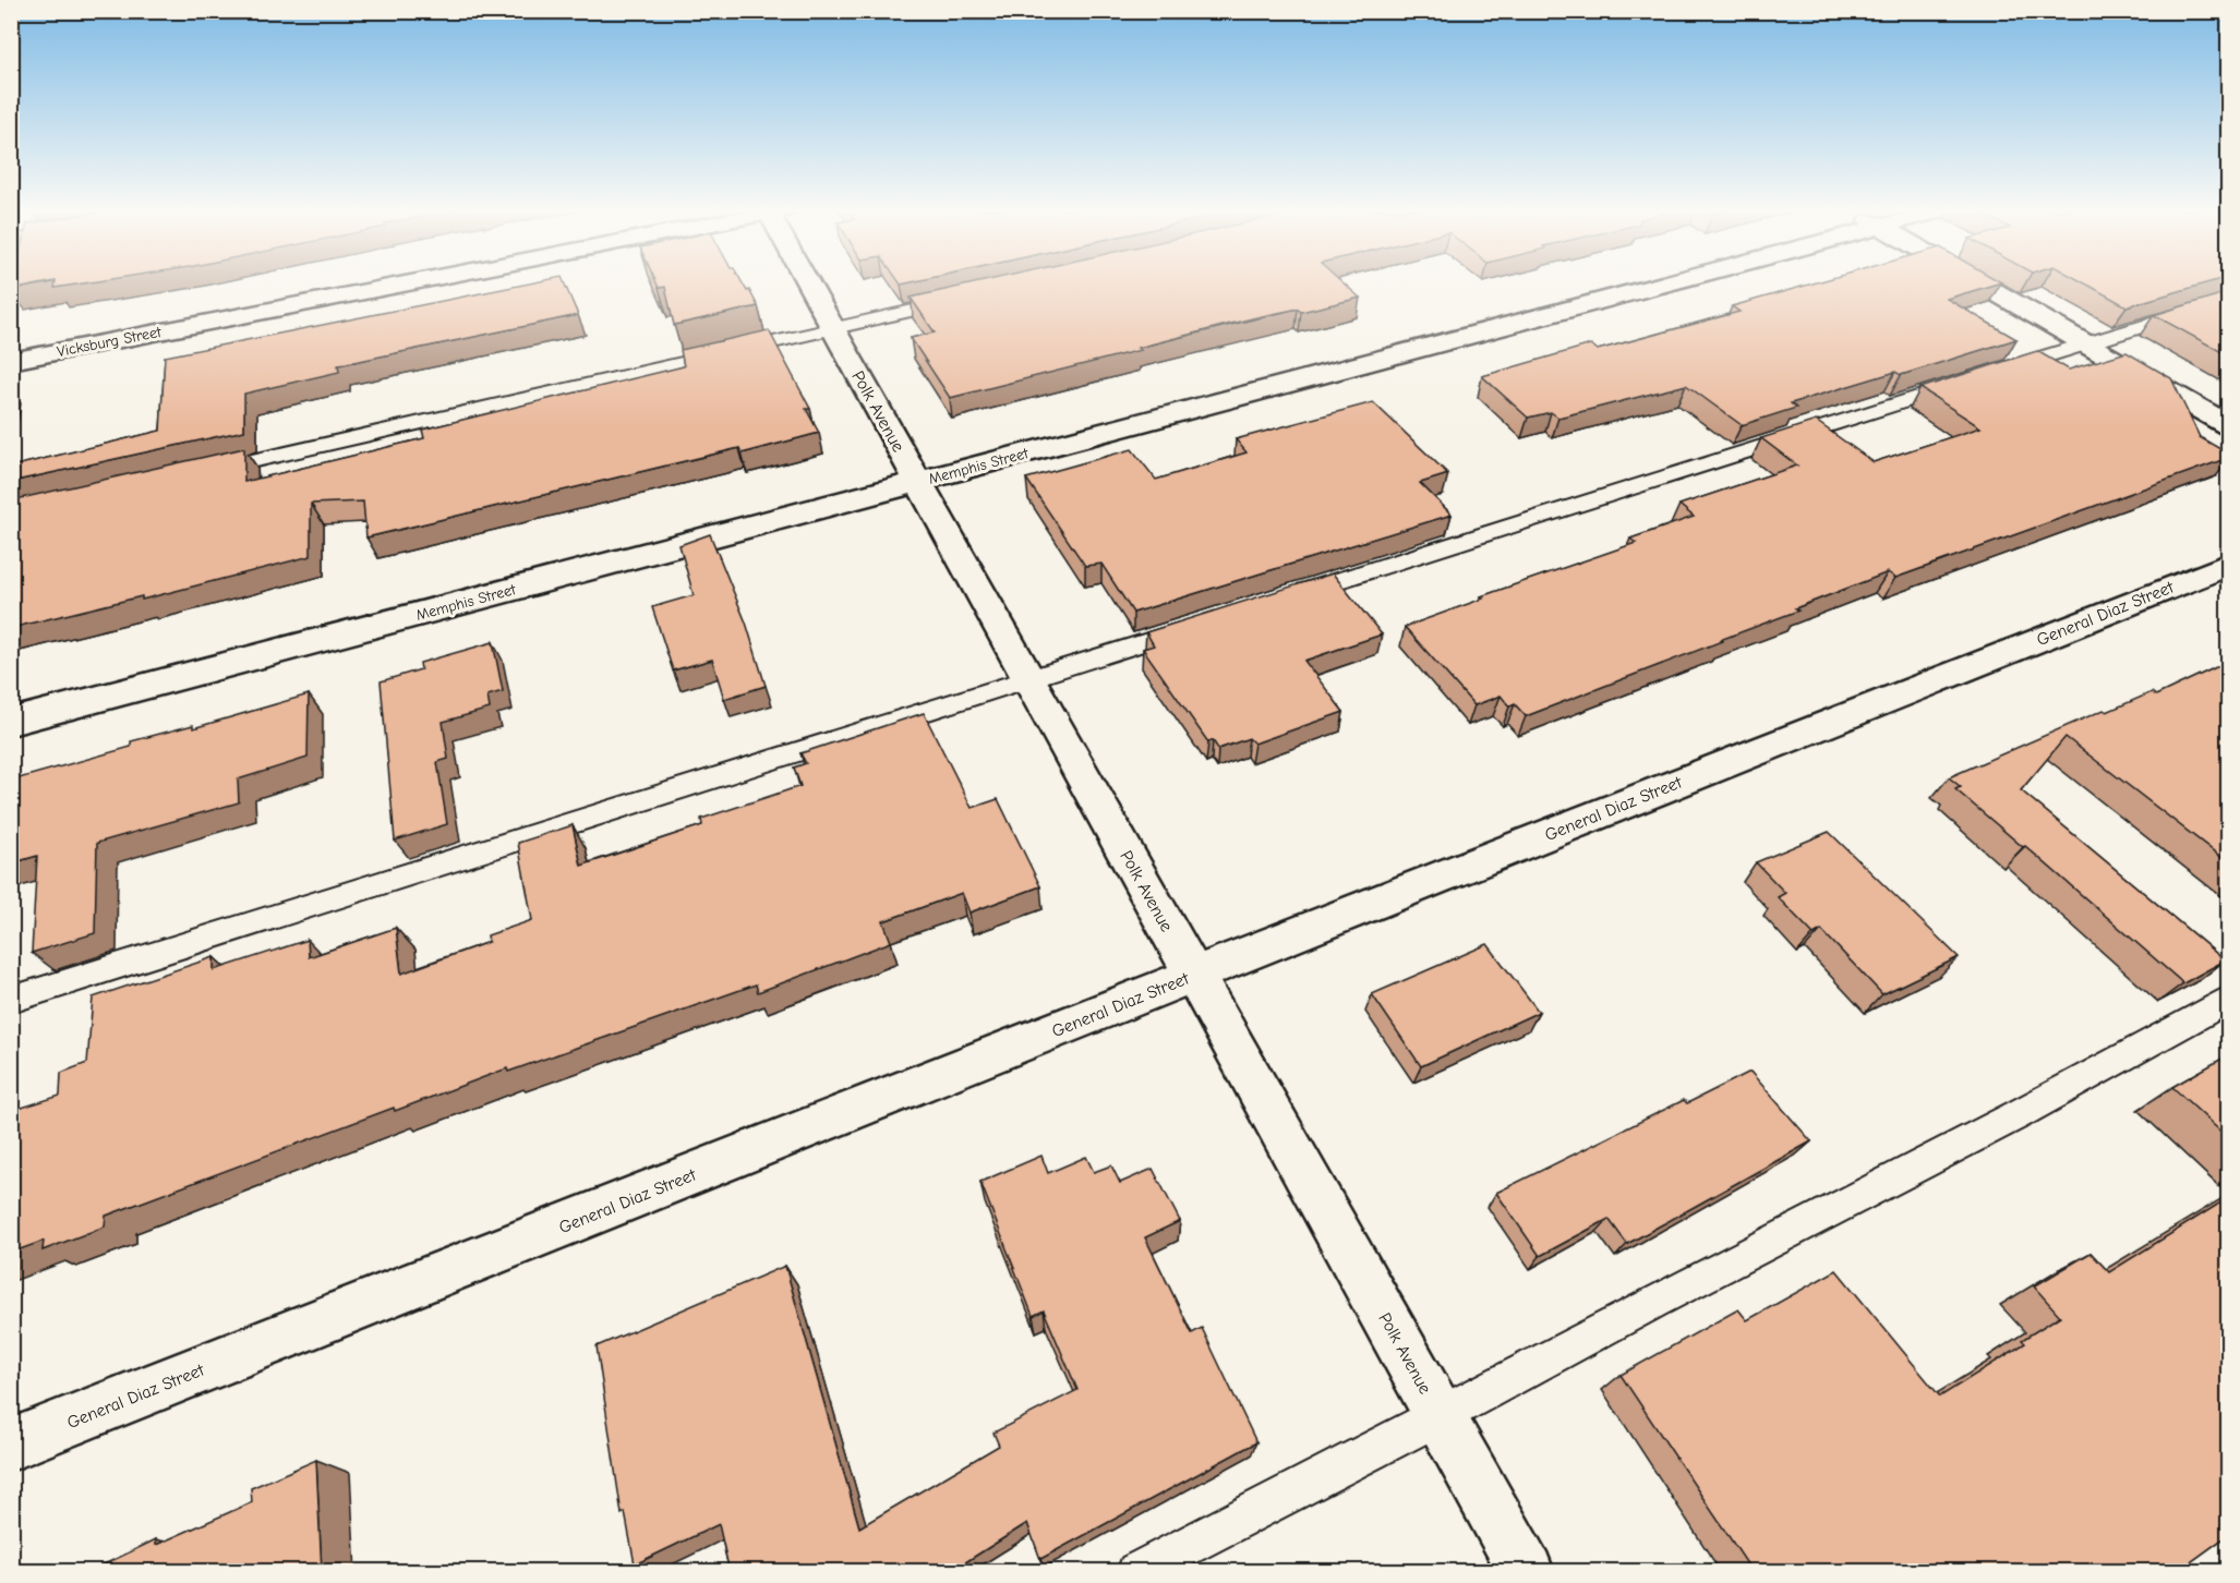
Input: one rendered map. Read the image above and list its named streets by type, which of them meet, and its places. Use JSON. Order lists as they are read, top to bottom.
{
  "streets": {
    "street": [
      "Vicksburg Street",
      "Polk Avenue",
      "Memphis Street",
      "General Diaz Street"
    ]
  },
  "crossings": [
    ["Polk Avenue", "Memphis Street"],
    ["Polk Avenue", "General Diaz Street"]
  ]
}
